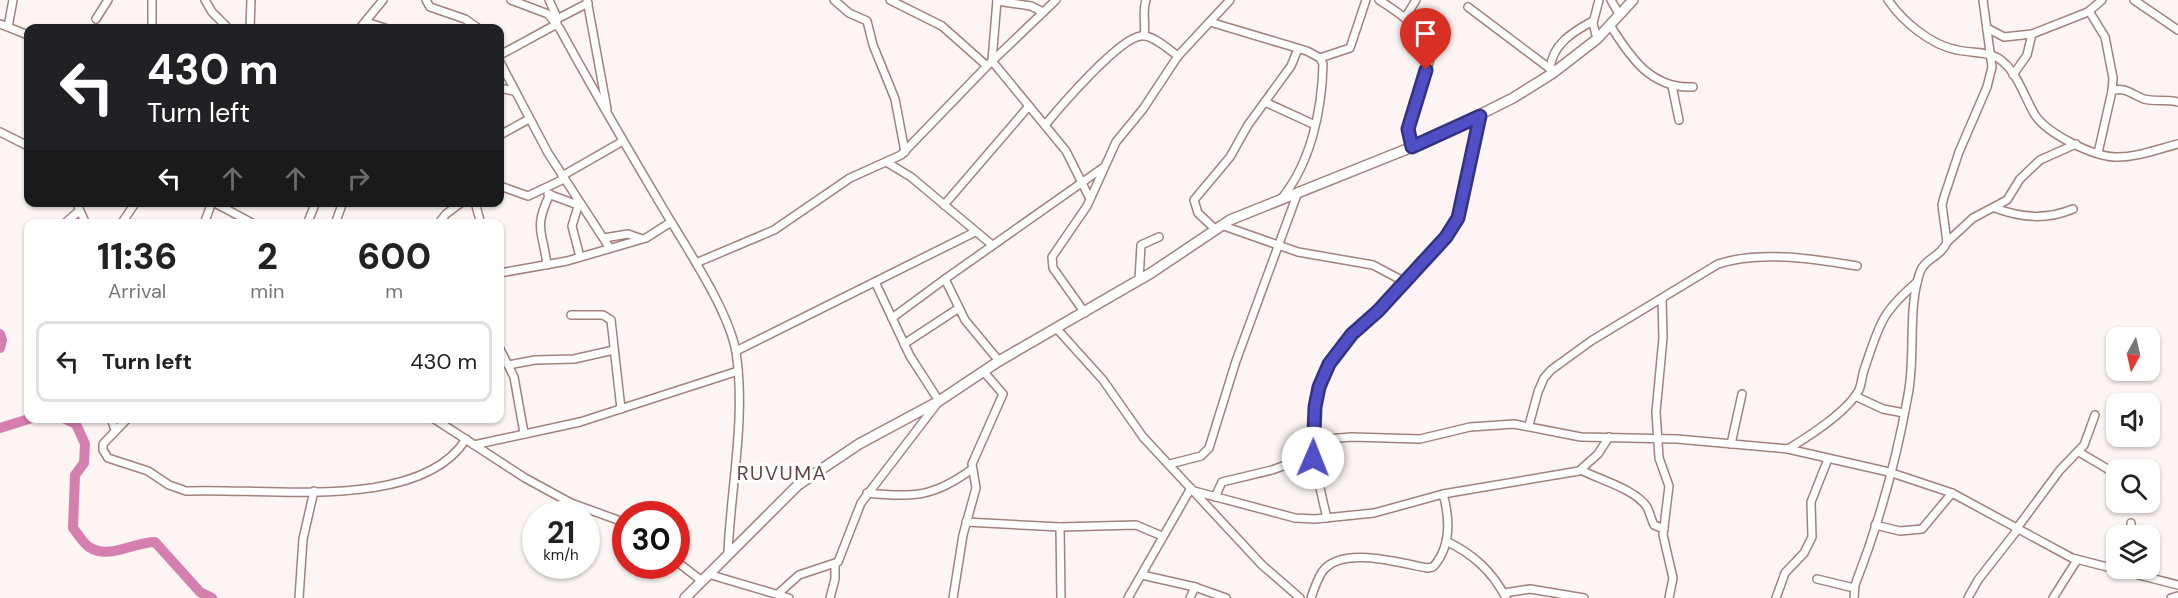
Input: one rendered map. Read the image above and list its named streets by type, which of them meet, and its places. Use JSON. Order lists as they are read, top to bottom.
{
  "districts": ["RUVUMA"],
  "north": "bottom",
  "page": {
    "turn": ["430 m", "Turn left"],
    "eta": [
      "11:36",
      "Arrival",
      "2",
      "min",
      "600",
      "m"
    ],
    "list": [
      {
        "name": "Turn left",
        "value": "430 m"
      }
    ],
    "speed": "21 km/h",
    "limit": "30"
  }
}
